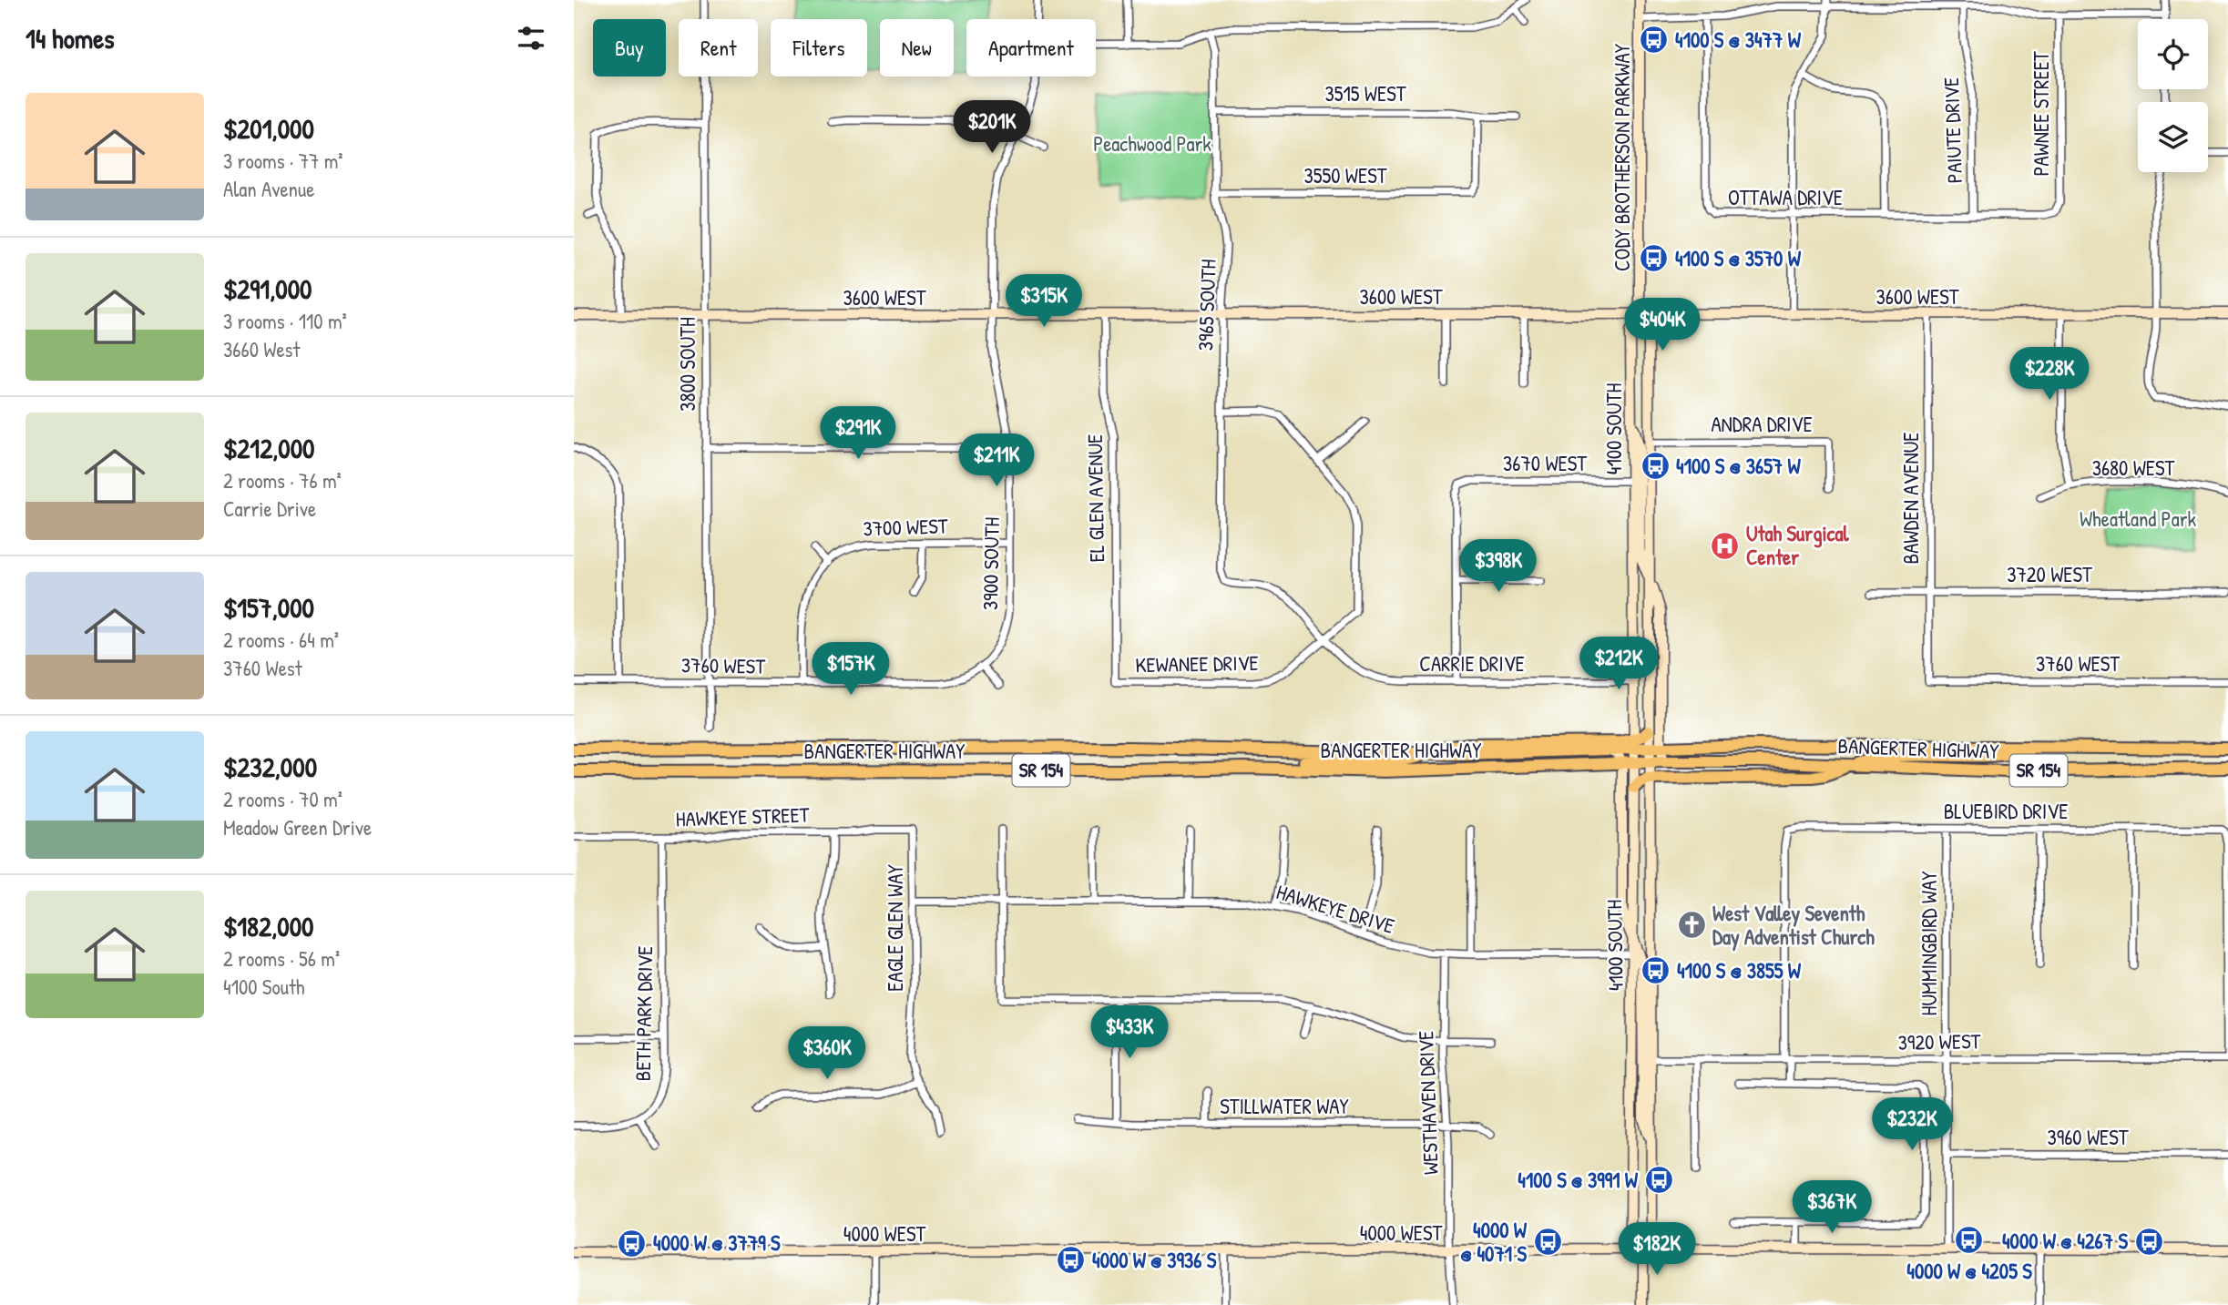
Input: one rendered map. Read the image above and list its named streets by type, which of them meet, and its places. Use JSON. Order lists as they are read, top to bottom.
{
  "streets": {
    "highway": ["BANGERTER HIGHWAY", "SR 154"],
    "street": [
      "3515 WEST",
      "PAWNEE STREET",
      "PAIUTE DRIVE",
      "CODY BROTHERSON PARKWAY",
      "3550 WEST",
      "OTTAWA DRIVE",
      "3600 WEST",
      "3965 SOUTH",
      "3800 SOUTH",
      "ANDRA DRIVE",
      "4100 SOUTH",
      "3670 WEST",
      "3680 WEST",
      "EL GLEN AVENUE",
      "BAWDEN AVENUE",
      "3700 WEST",
      "3900 SOUTH",
      "3720 WEST",
      "KEWANEE DRIVE",
      "CARRIE DRIVE",
      "3760 WEST",
      "BLUEBIRD DRIVE",
      "HAWKEYE STREET",
      "HAWKEYE DRIVE",
      "EAGLE GLEN WAY",
      "HUMMINGBIRD WAY",
      "BETH PARK DRIVE",
      "3920 WEST",
      "WESTHAVEN DRIVE",
      "STILLWATER WAY",
      "3960 WEST",
      "4000 WEST"
    ]
  },
  "crossings": [
    ["3515 WEST", "3550 WEST"],
    ["3515 WEST", "3965 SOUTH"],
    ["PAWNEE STREET", "OTTAWA DRIVE"],
    ["PAIUTE DRIVE", "OTTAWA DRIVE"],
    ["CODY BROTHERSON PARKWAY", "3600 WEST"],
    ["CODY BROTHERSON PARKWAY", "4100 SOUTH"],
    ["3550 WEST", "3965 SOUTH"],
    ["3600 WEST", "3965 SOUTH"],
    ["3600 WEST", "3800 SOUTH"],
    ["3600 WEST", "4100 SOUTH"],
    ["3600 WEST", "EL GLEN AVENUE"],
    ["3600 WEST", "BAWDEN AVENUE"],
    ["3600 WEST", "3900 SOUTH"],
    ["3965 SOUTH", "KEWANEE DRIVE"],
    ["3965 SOUTH", "CARRIE DRIVE"],
    ["3800 SOUTH", "3760 WEST"],
    ["ANDRA DRIVE", "4100 SOUTH"],
    ["4100 SOUTH", "3670 WEST"],
    ["4100 SOUTH", "CARRIE DRIVE"],
    ["4100 SOUTH", "BANGERTER HIGHWAY"],
    ["4100 SOUTH", "HAWKEYE DRIVE"],
    ["4100 SOUTH", "3920 WEST"],
    ["4100 SOUTH", "4000 WEST"],
    ["EL GLEN AVENUE", "KEWANEE DRIVE"],
    ["BAWDEN AVENUE", "3720 WEST"],
    ["BAWDEN AVENUE", "3760 WEST"],
    ["3700 WEST", "3900 SOUTH"],
    ["3900 SOUTH", "3760 WEST"],
    ["KEWANEE DRIVE", "CARRIE DRIVE"],
    ["BLUEBIRD DRIVE", "HUMMINGBIRD WAY"],
    ["BLUEBIRD DRIVE", "3920 WEST"],
    ["HAWKEYE STREET", "EAGLE GLEN WAY"],
    ["HAWKEYE STREET", "BETH PARK DRIVE"],
    ["HAWKEYE DRIVE", "EAGLE GLEN WAY"],
    ["HAWKEYE DRIVE", "WESTHAVEN DRIVE"],
    ["HUMMINGBIRD WAY", "3920 WEST"],
    ["HUMMINGBIRD WAY", "3960 WEST"],
    ["HUMMINGBIRD WAY", "4000 WEST"],
    ["WESTHAVEN DRIVE", "STILLWATER WAY"],
    ["WESTHAVEN DRIVE", "4000 WEST"]
  ],
  "parks": ["Peachwood Park", "Wheatland Park"],
  "places": {
    "bus stop": [
      "4100 S @ 3477 W",
      "4100 S @ 3570 W",
      "4100 S @ 3657 W",
      "4100 S @ 3855 W",
      "4100 S @ 3991 W",
      "4000 W @ 4205 S",
      "4000 W @ 4267 S",
      "4000 W @ 4071 S",
      "4000 W @ 3779 S",
      "4000 W @ 3936 S"
    ],
    "hospital": ["Utah Surgical Center"],
    "church": ["West Valley Seventh Day Adventist Church"]
  },
  "page": {
    "heading": "14 homes",
    "chip": [
      "Buy",
      "Rent",
      "Filters",
      "New",
      "Apartment"
    ],
    "list": [
      {
        "name": "$201,000",
        "note": "3 rooms · 77 m² · Alan Avenue"
      },
      {
        "name": "$291,000",
        "note": "3 rooms · 110 m² · 3660 West"
      },
      {
        "name": "$212,000",
        "note": "2 rooms · 76 m² · Carrie Drive"
      },
      {
        "name": "$157,000",
        "note": "2 rooms · 64 m² · 3760 West"
      },
      {
        "name": "$232,000",
        "note": "2 rooms · 70 m² · Meadow Green Drive"
      },
      {
        "name": "$182,000",
        "note": "2 rooms · 56 m² · 4100 South"
      }
    ],
    "price": [
      "$201K",
      "$315K",
      "$404K",
      "$228K",
      "$291K",
      "$211K",
      "$398K",
      "$212K",
      "$157K",
      "$433K",
      "$360K",
      "$232K",
      "$367K",
      "$182K"
    ]
  }
}
